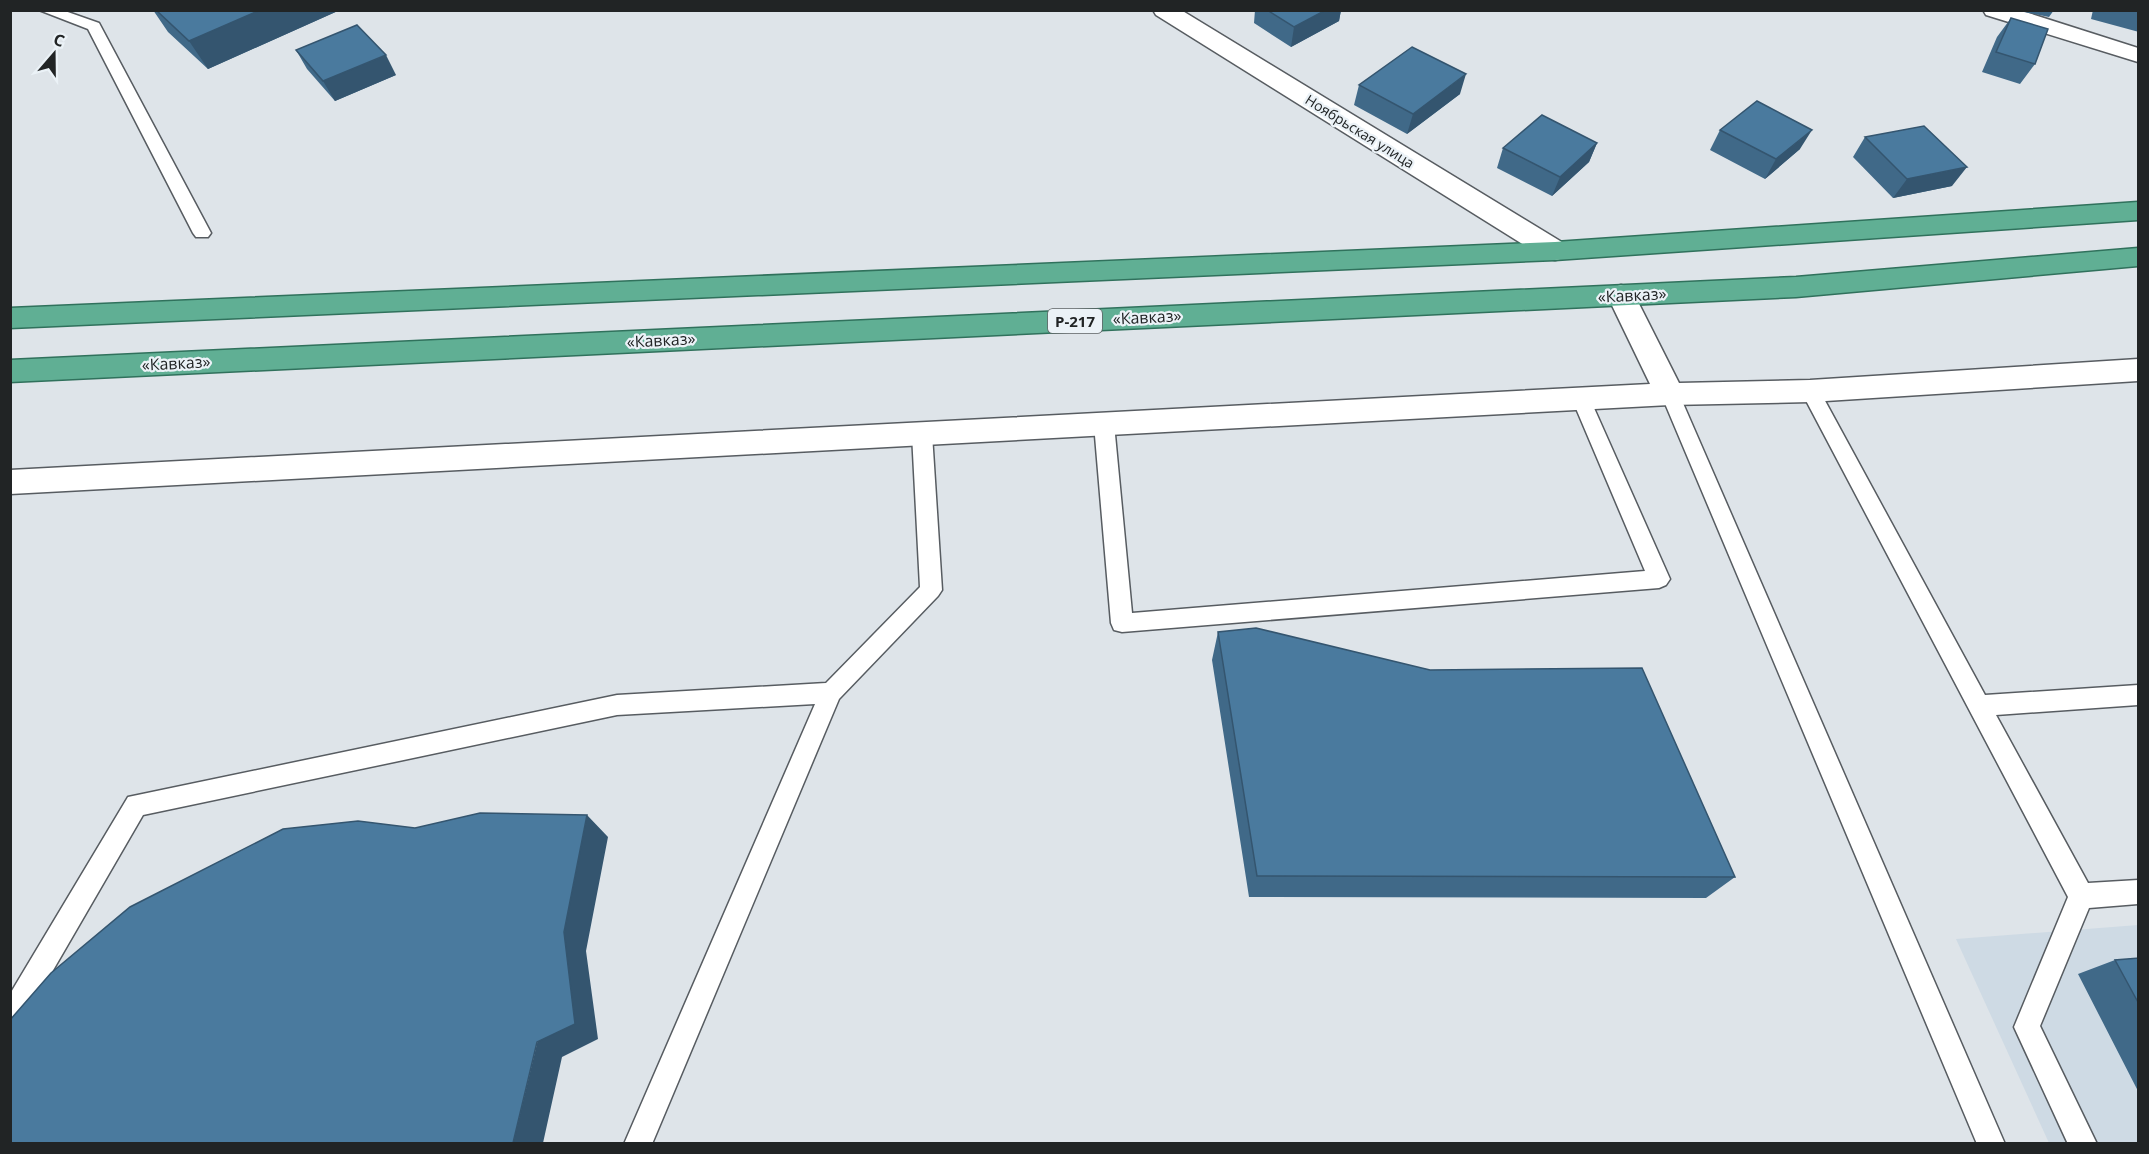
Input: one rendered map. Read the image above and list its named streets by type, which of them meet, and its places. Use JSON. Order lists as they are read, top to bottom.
{
  "streets": {
    "highway": ["«Кавказ»", "Р-217"],
    "street": ["Ноябрьская улица"]
  },
  "north": "top"
}
